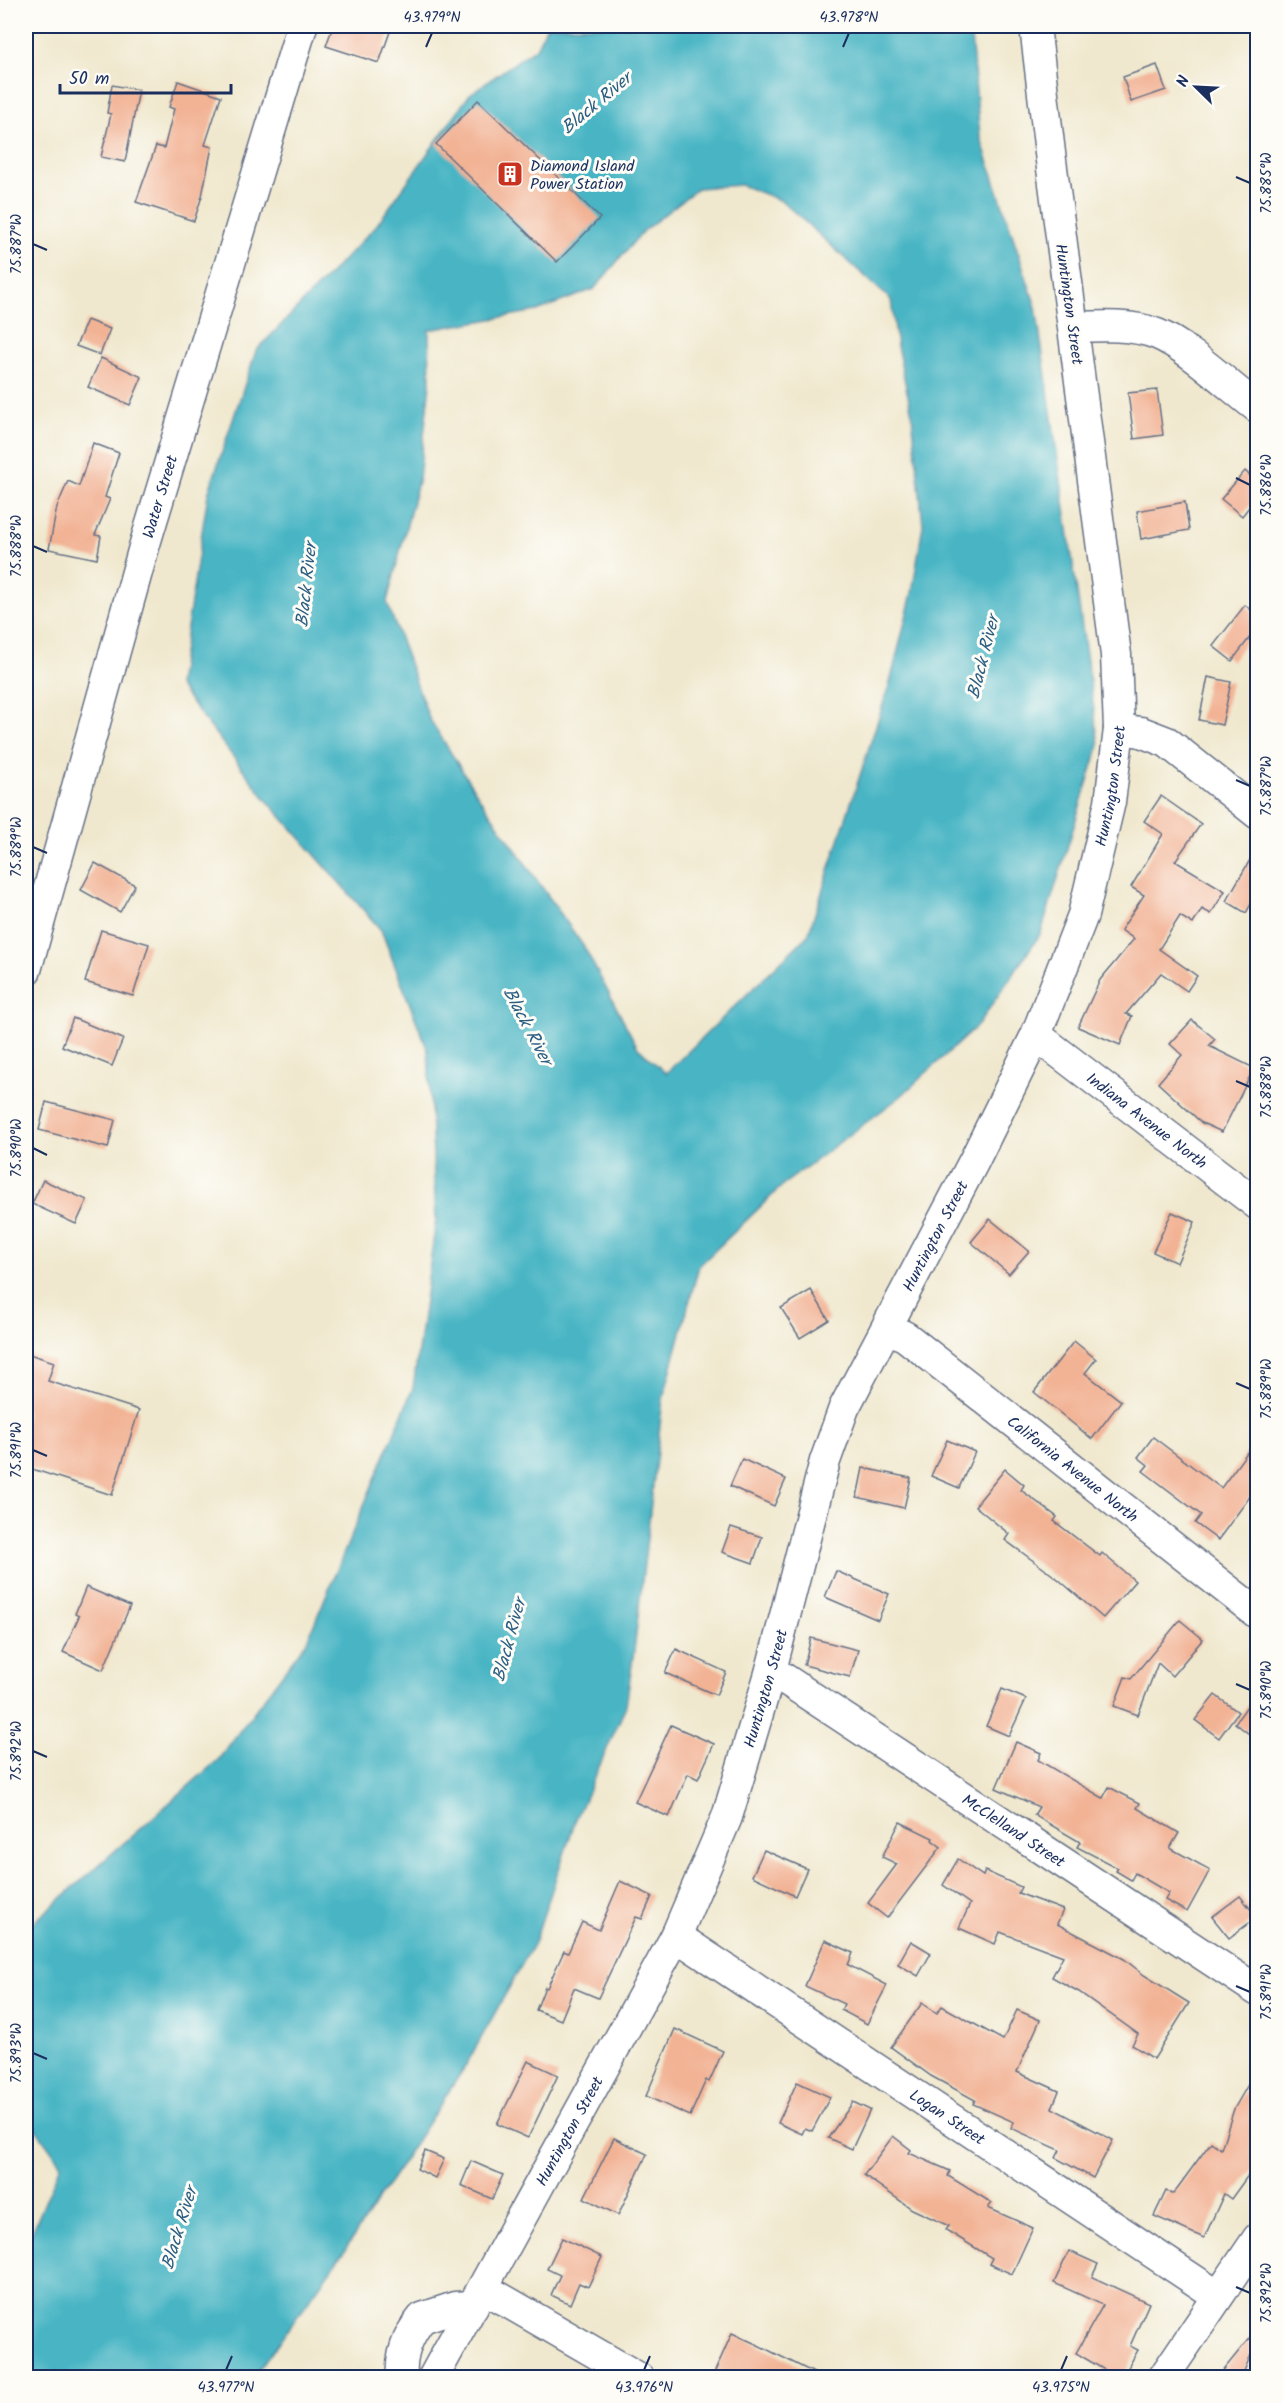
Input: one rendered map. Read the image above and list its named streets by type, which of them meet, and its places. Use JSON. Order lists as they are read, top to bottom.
{
  "streets": {
    "street": [
      "Huntington Street",
      "Water Street",
      "Indiana Avenue North",
      "California Avenue North",
      "McClelland Street",
      "Logan Street"
    ]
  },
  "crossings": [
    ["Huntington Street", "Indiana Avenue North"],
    ["Huntington Street", "California Avenue North"],
    ["Huntington Street", "McClelland Street"],
    ["Huntington Street", "Logan Street"]
  ],
  "water": ["Black River"],
  "places": {
    "building": ["Diamond Island Power Station"]
  },
  "scale_bar": "50 m",
  "north": "top left",
  "coordinates": [
    "43.979°N",
    "43.978°N",
    "75.885°W",
    "75.887°W",
    "75.886°W",
    "75.888°W",
    "75.889°W",
    "75.890°W",
    "75.891°W",
    "75.892°W",
    "75.893°W",
    "43.977°N",
    "43.976°N",
    "43.975°N"
  ]
}
